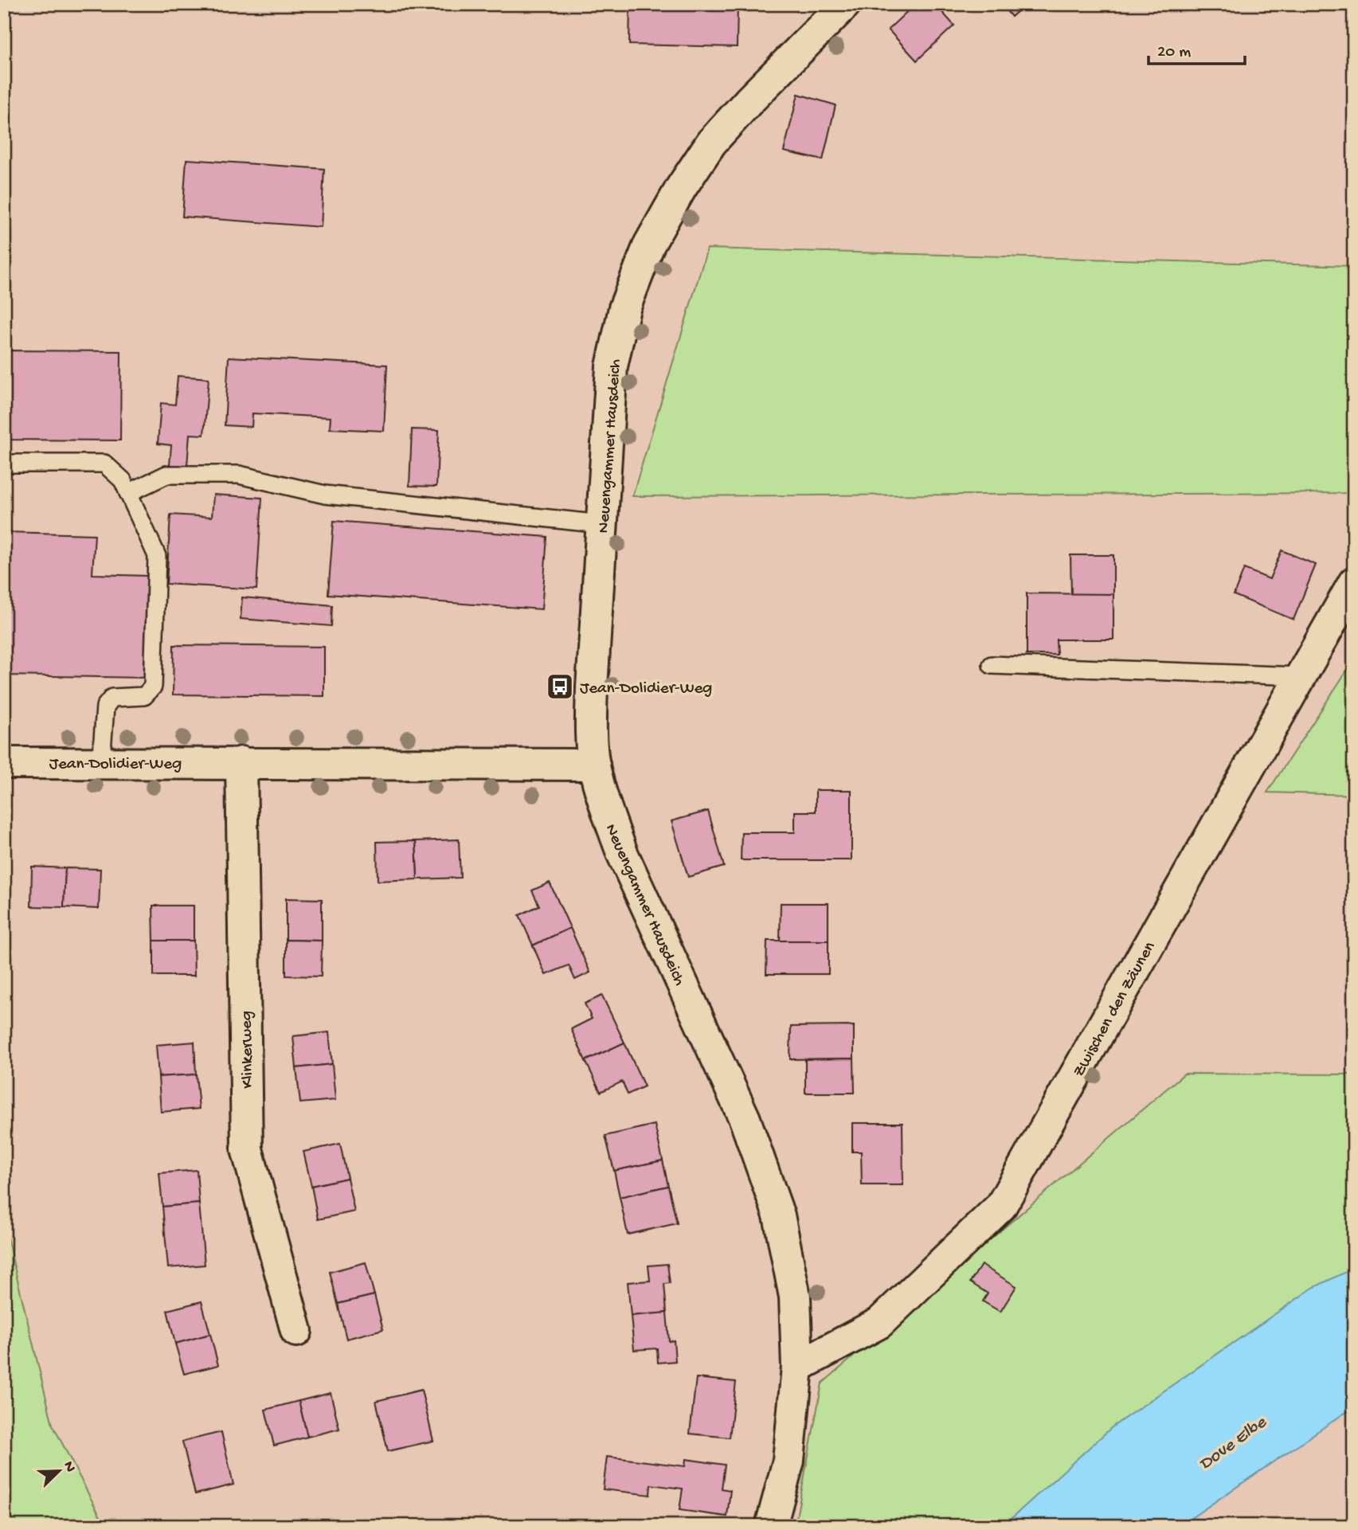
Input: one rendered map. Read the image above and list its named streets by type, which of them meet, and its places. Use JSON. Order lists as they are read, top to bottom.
{
  "streets": {
    "street": [
      "Neuengammer Hausdeich",
      "Jean-Dolidier-Weg",
      "Zwischen den Zäunen",
      "Klinkerweg"
    ]
  },
  "crossings": [
    ["Neuengammer Hausdeich", "Jean-Dolidier-Weg"],
    ["Neuengammer Hausdeich", "Zwischen den Zäunen"],
    ["Jean-Dolidier-Weg", "Klinkerweg"]
  ],
  "water": ["Dove Elbe"],
  "places": {
    "bus stop": ["Jean-Dolidier-Weg"]
  },
  "scale_bar": "20 m",
  "north": "top right"
}
